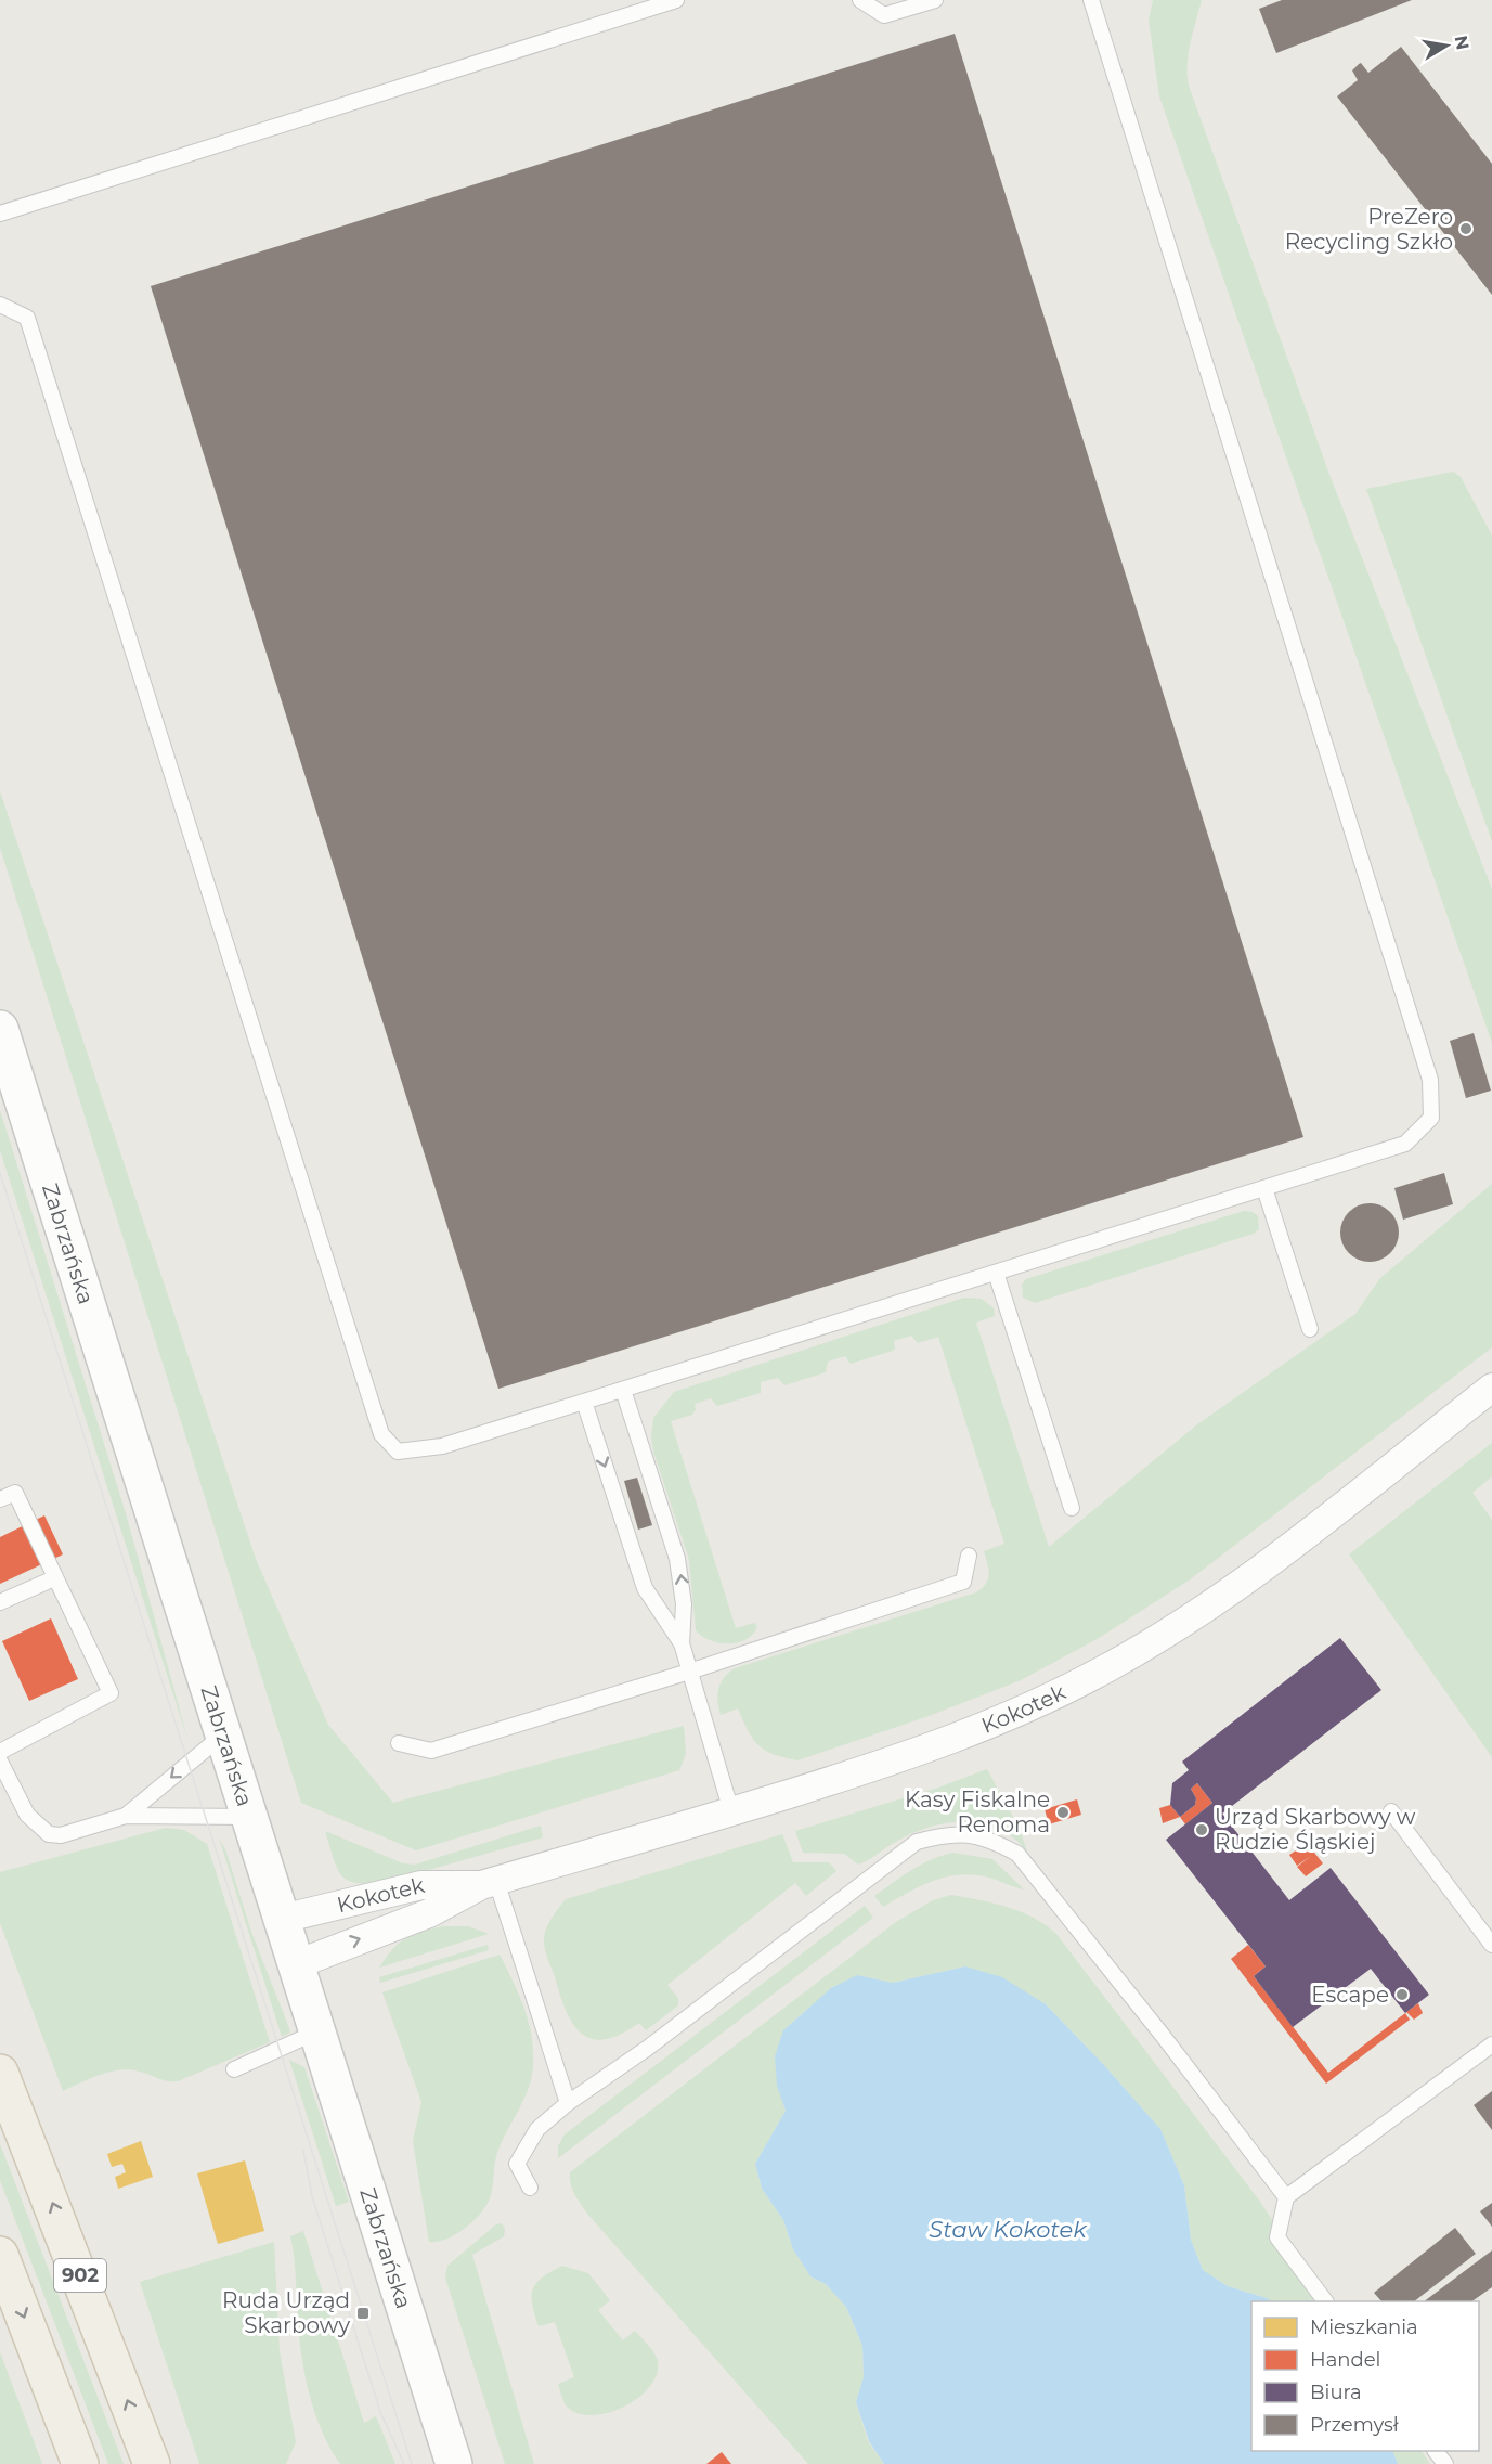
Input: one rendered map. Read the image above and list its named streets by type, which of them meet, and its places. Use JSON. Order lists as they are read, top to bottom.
{
  "streets": {
    "main road": ["Zabrzańska", "902"],
    "street": ["Kokotek"]
  },
  "crossings": [
    ["Zabrzańska", "Kokotek"]
  ],
  "water": ["Staw Kokotek"],
  "places": {
    "other": [
      "PreZero Recycling Szkło",
      "Kasy Fiskalne Renoma",
      "Urząd Skarbowy w Rudzie Śląskiej",
      "Escape"
    ],
    "transit": ["Ruda Urząd Skarbowy"]
  },
  "legend": [
    "Mieszkania",
    "Handel",
    "Biura",
    "Przemysł"
  ],
  "north": "right"
}
